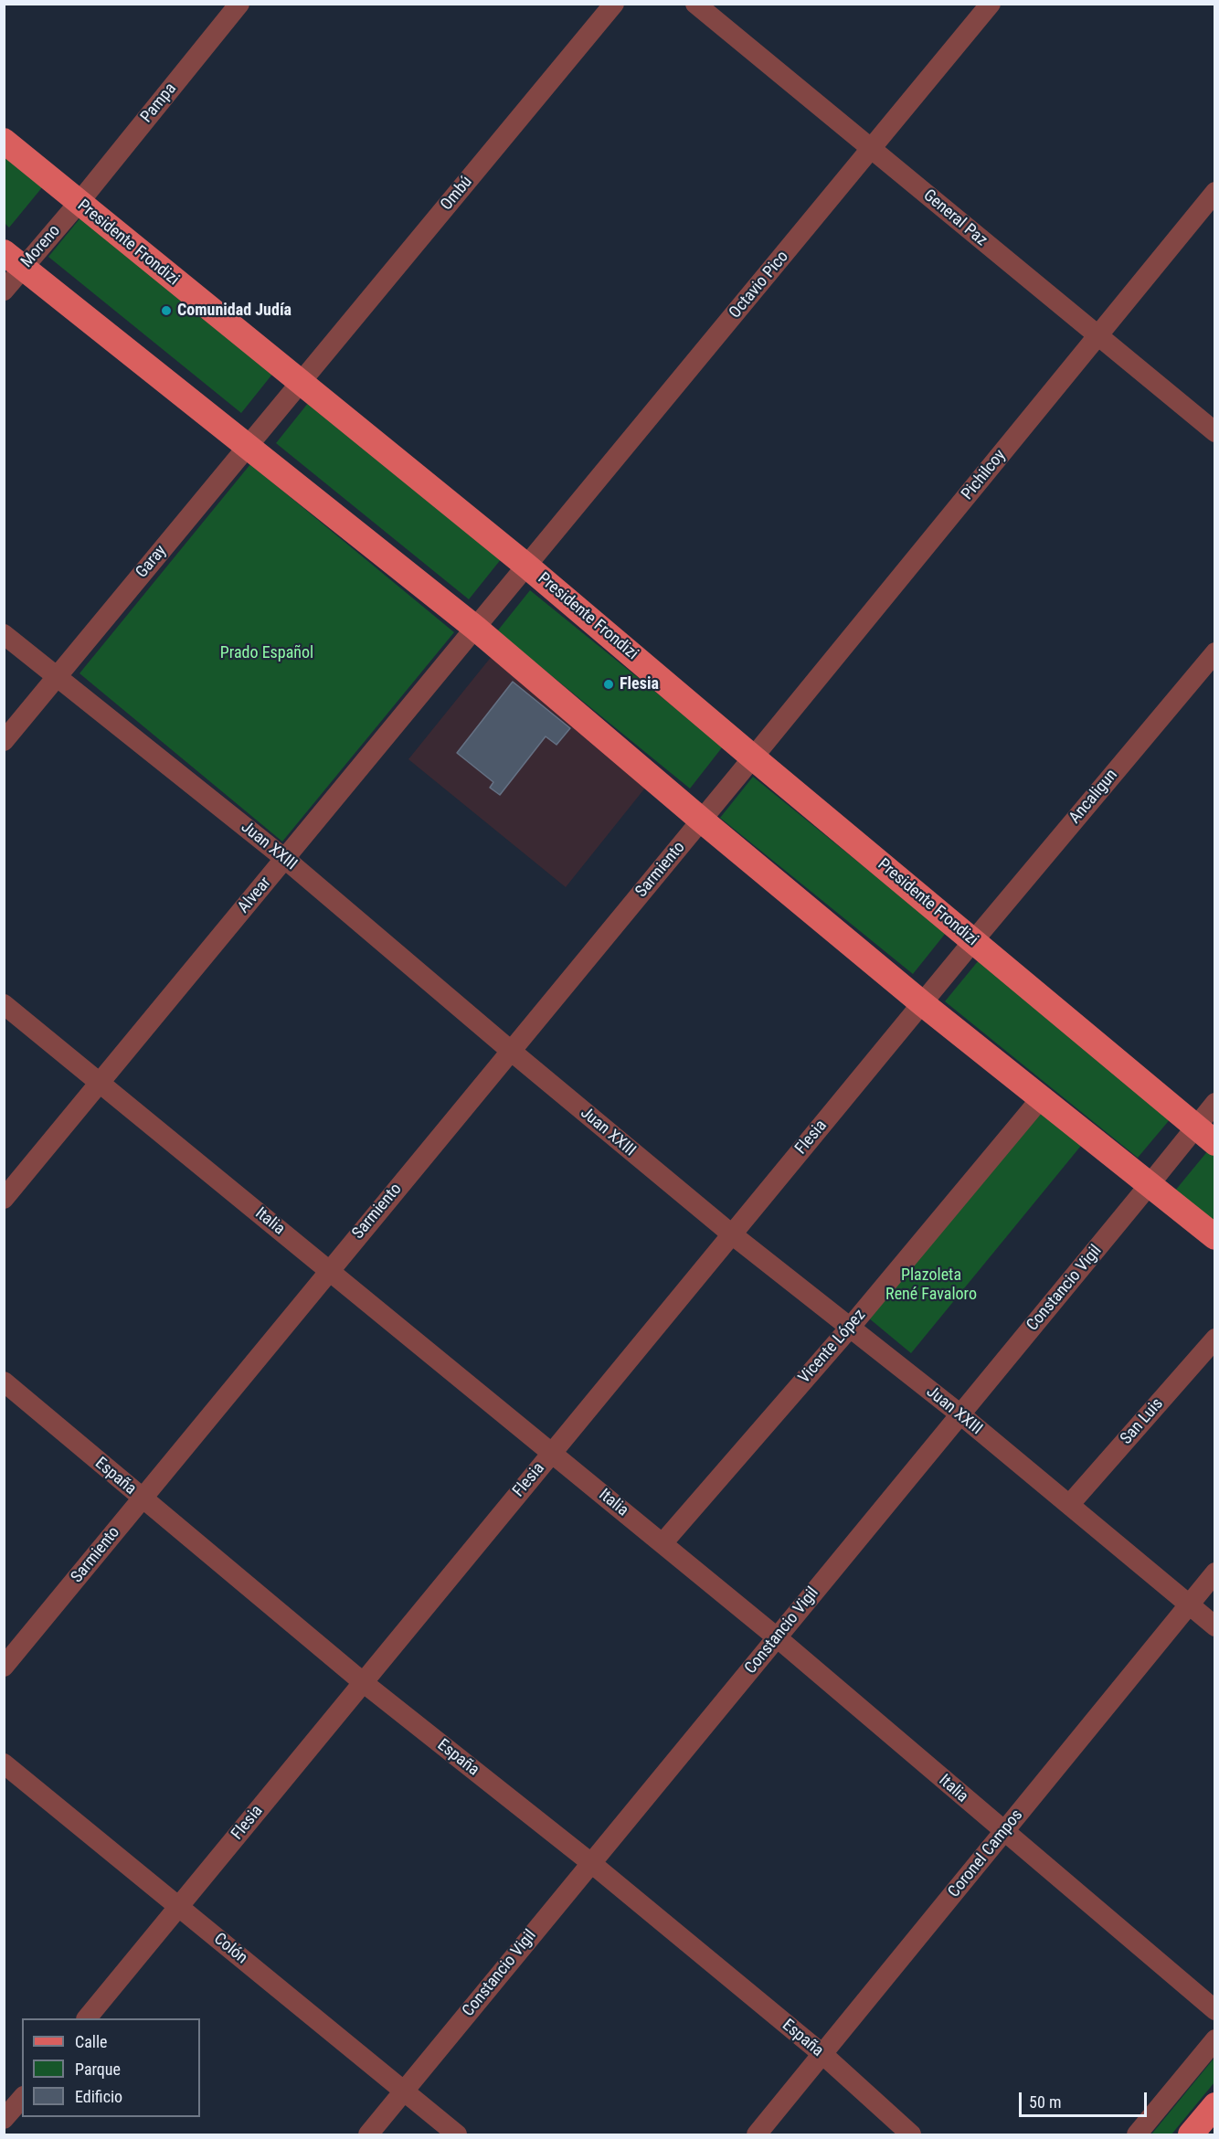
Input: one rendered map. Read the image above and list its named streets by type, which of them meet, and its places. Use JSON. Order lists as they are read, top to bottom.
{
  "streets": {
    "main road": ["Presidente Frondizi"],
    "street": [
      "Pampa",
      "Ombú",
      "General Paz",
      "Moreno",
      "Octavio Pico",
      "Pichilcoy",
      "Garay",
      "Ancaligun",
      "Juan XXIII",
      "Sarmiento",
      "Alvear",
      "Flesia",
      "Italia",
      "Constancio Vigil",
      "Vicente López",
      "San Luis",
      "España",
      "Coronel Campos",
      "Colón"
    ]
  },
  "crossings": [
    ["Pampa", "Presidente Frondizi"],
    ["Pampa", "Moreno"],
    ["Ombú", "Presidente Frondizi"],
    ["Ombú", "Garay"],
    ["General Paz", "Octavio Pico"],
    ["General Paz", "Pichilcoy"],
    ["Presidente Frondizi", "Moreno"],
    ["Presidente Frondizi", "Octavio Pico"],
    ["Presidente Frondizi", "Pichilcoy"],
    ["Presidente Frondizi", "Garay"],
    ["Presidente Frondizi", "Ancaligun"],
    ["Presidente Frondizi", "Sarmiento"],
    ["Presidente Frondizi", "Alvear"],
    ["Presidente Frondizi", "Flesia"],
    ["Presidente Frondizi", "Constancio Vigil"],
    ["Octavio Pico", "Alvear"],
    ["Pichilcoy", "Sarmiento"],
    ["Garay", "Juan XXIII"],
    ["Ancaligun", "Flesia"],
    ["Juan XXIII", "Sarmiento"],
    ["Juan XXIII", "Alvear"],
    ["Juan XXIII", "Flesia"],
    ["Juan XXIII", "Constancio Vigil"],
    ["Juan XXIII", "Vicente López"],
    ["Juan XXIII", "San Luis"],
    ["Juan XXIII", "Coronel Campos"],
    ["Sarmiento", "Italia"],
    ["Sarmiento", "España"],
    ["Alvear", "Italia"],
    ["Flesia", "Italia"],
    ["Flesia", "España"],
    ["Flesia", "Colón"],
    ["Italia", "Constancio Vigil"],
    ["Italia", "Vicente López"],
    ["Italia", "Coronel Campos"],
    ["Constancio Vigil", "España"],
    ["Constancio Vigil", "Colón"],
    ["España", "Coronel Campos"]
  ],
  "parks": ["Prado Español", "Plazoleta René Favaloro"],
  "places": ["Comunidad Judía", "Flesia"],
  "legend": ["Calle", "Parque", "Edificio"],
  "scale_bar": "50 m"
}
